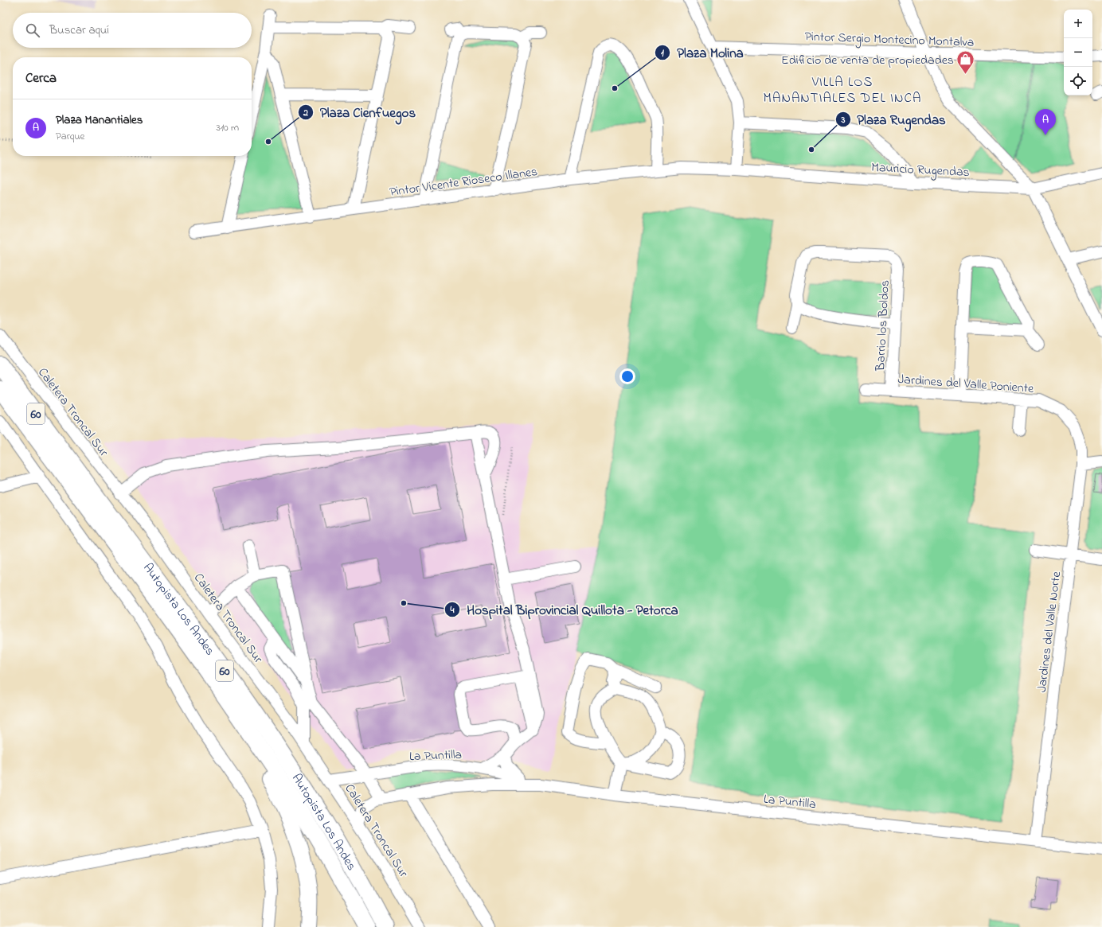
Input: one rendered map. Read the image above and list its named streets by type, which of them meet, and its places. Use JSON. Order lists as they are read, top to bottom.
{
  "streets": {
    "highway": ["60", "Autopista Los Andes"],
    "street": [
      "Pintor Sergio Montecino Montalva",
      "Mauricio Rugendas",
      "Pintor Vicente Rioseco Illanes",
      "Barrio los Boldos",
      "Jardines del Valle Poniente",
      "Caletera Troncal Sur",
      "Jardines del Valle Norte",
      "La Puntilla"
    ]
  },
  "crossings": [
    ["Mauricio Rugendas", "Pintor Vicente Rioseco Illanes"],
    ["Barrio los Boldos", "Jardines del Valle Poniente"],
    ["Jardines del Valle Poniente", "Jardines del Valle Norte"],
    ["Caletera Troncal Sur", "La Puntilla"],
    ["Jardines del Valle Norte", "La Puntilla"]
  ],
  "districts": ["VILLA LOS MANANTIALES DEL INCA"],
  "places": {
    "shop": ["Edificio de venta de propiedades"],
    "other": [
      "Plaza Molina",
      "Plaza Cienfuegos",
      "Plaza Rugendas",
      "Hospital Biprovincial Quillota - Petorca"
    ]
  },
  "page": {
    "map_buttons": ["+", "−"],
    "search": "Buscar aquí",
    "heading": "Cerca",
    "list": [
      {
        "mark": "A",
        "name": "Plaza Manantiales",
        "note": "Parque",
        "value": "310 m"
      }
    ],
    "pins": "A"
  }
}
